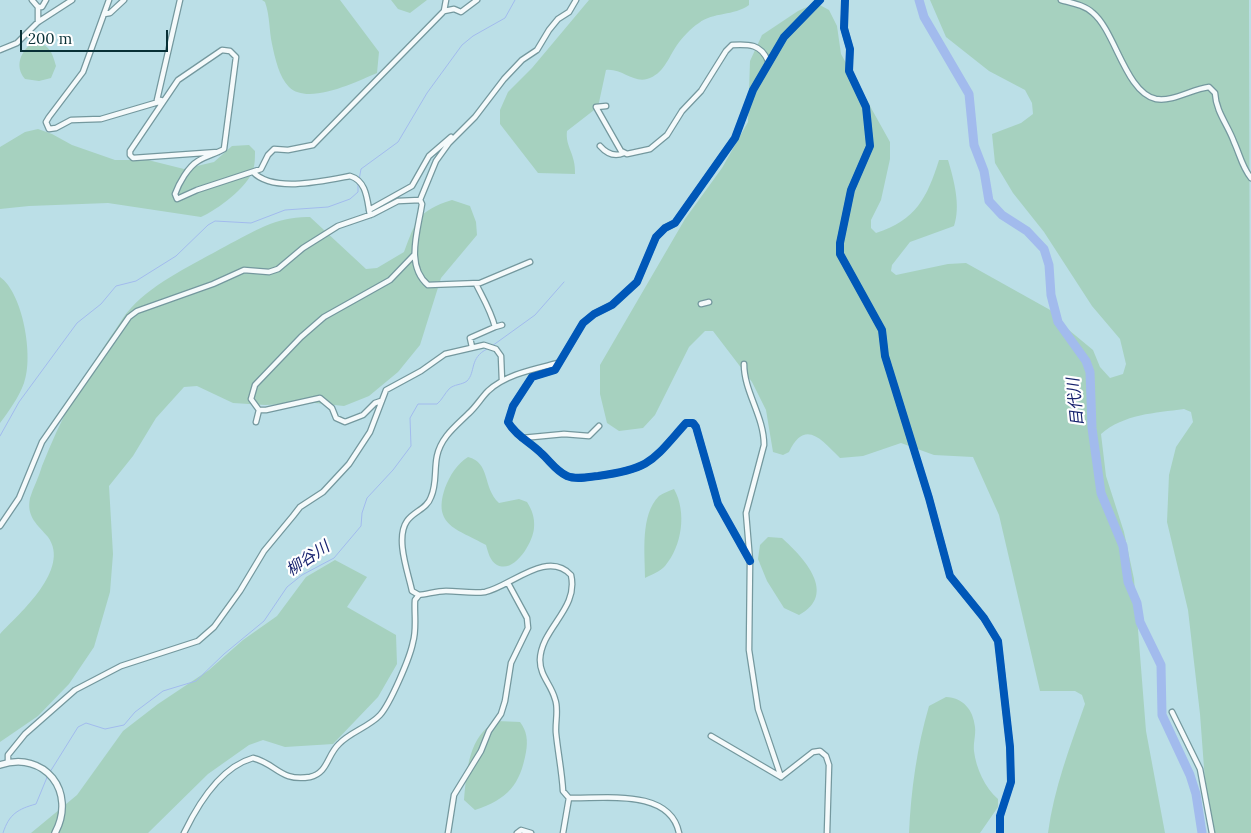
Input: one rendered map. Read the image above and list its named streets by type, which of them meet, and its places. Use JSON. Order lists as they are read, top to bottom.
{
  "water": ["目代川", "柳谷川"],
  "scale_bar": "200 m"
}
